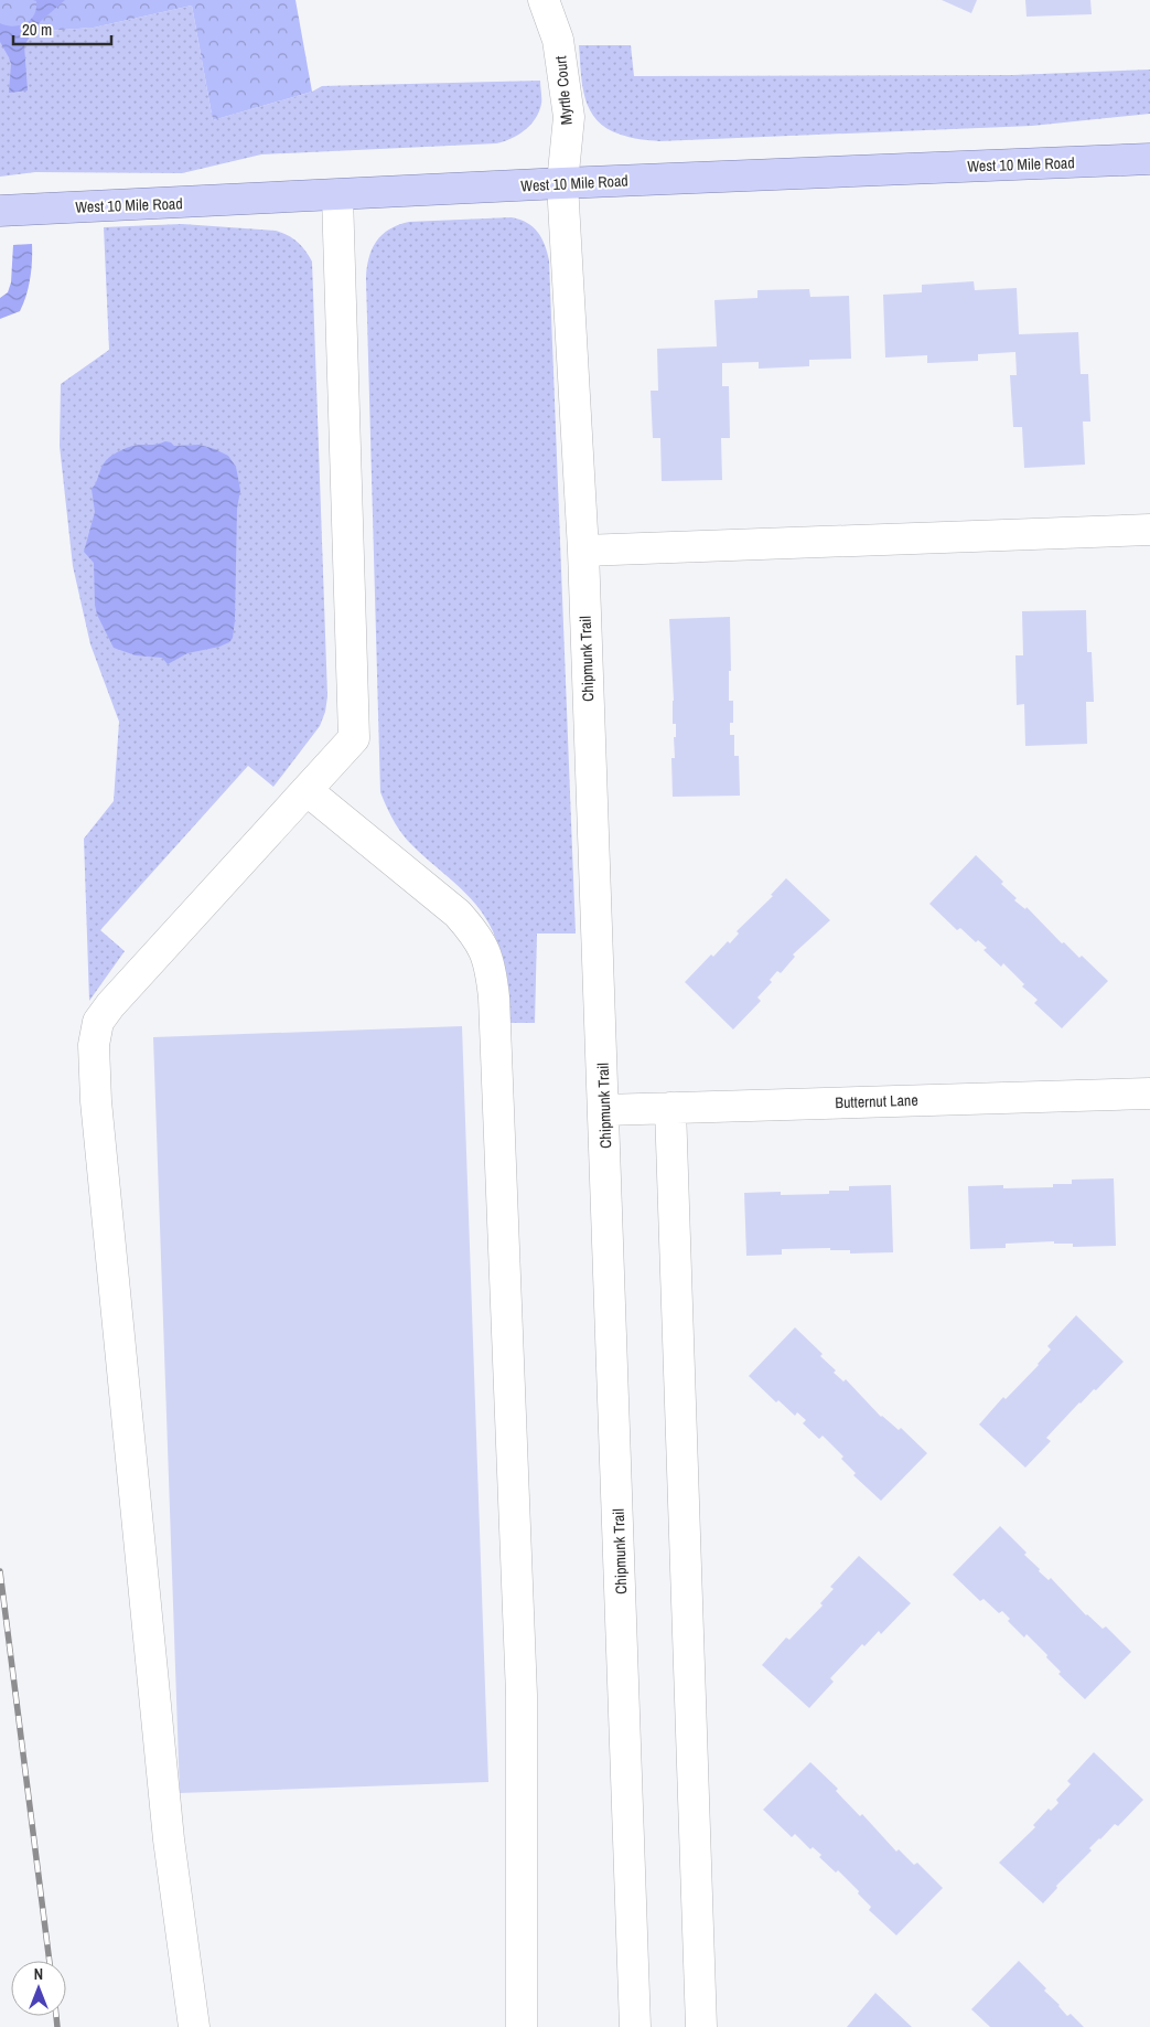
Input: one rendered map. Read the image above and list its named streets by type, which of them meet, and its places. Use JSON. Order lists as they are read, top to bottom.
{
  "streets": {
    "main road": ["West 10 Mile Road"],
    "street": ["Myrtle Court", "Chipmunk Trail", "Butternut Lane"]
  },
  "crossings": [
    ["Myrtle Court", "West 10 Mile Road"],
    ["Myrtle Court", "Chipmunk Trail"],
    ["West 10 Mile Road", "Chipmunk Trail"],
    ["Chipmunk Trail", "Butternut Lane"]
  ],
  "scale_bar": "20 m",
  "north": "top"
}
